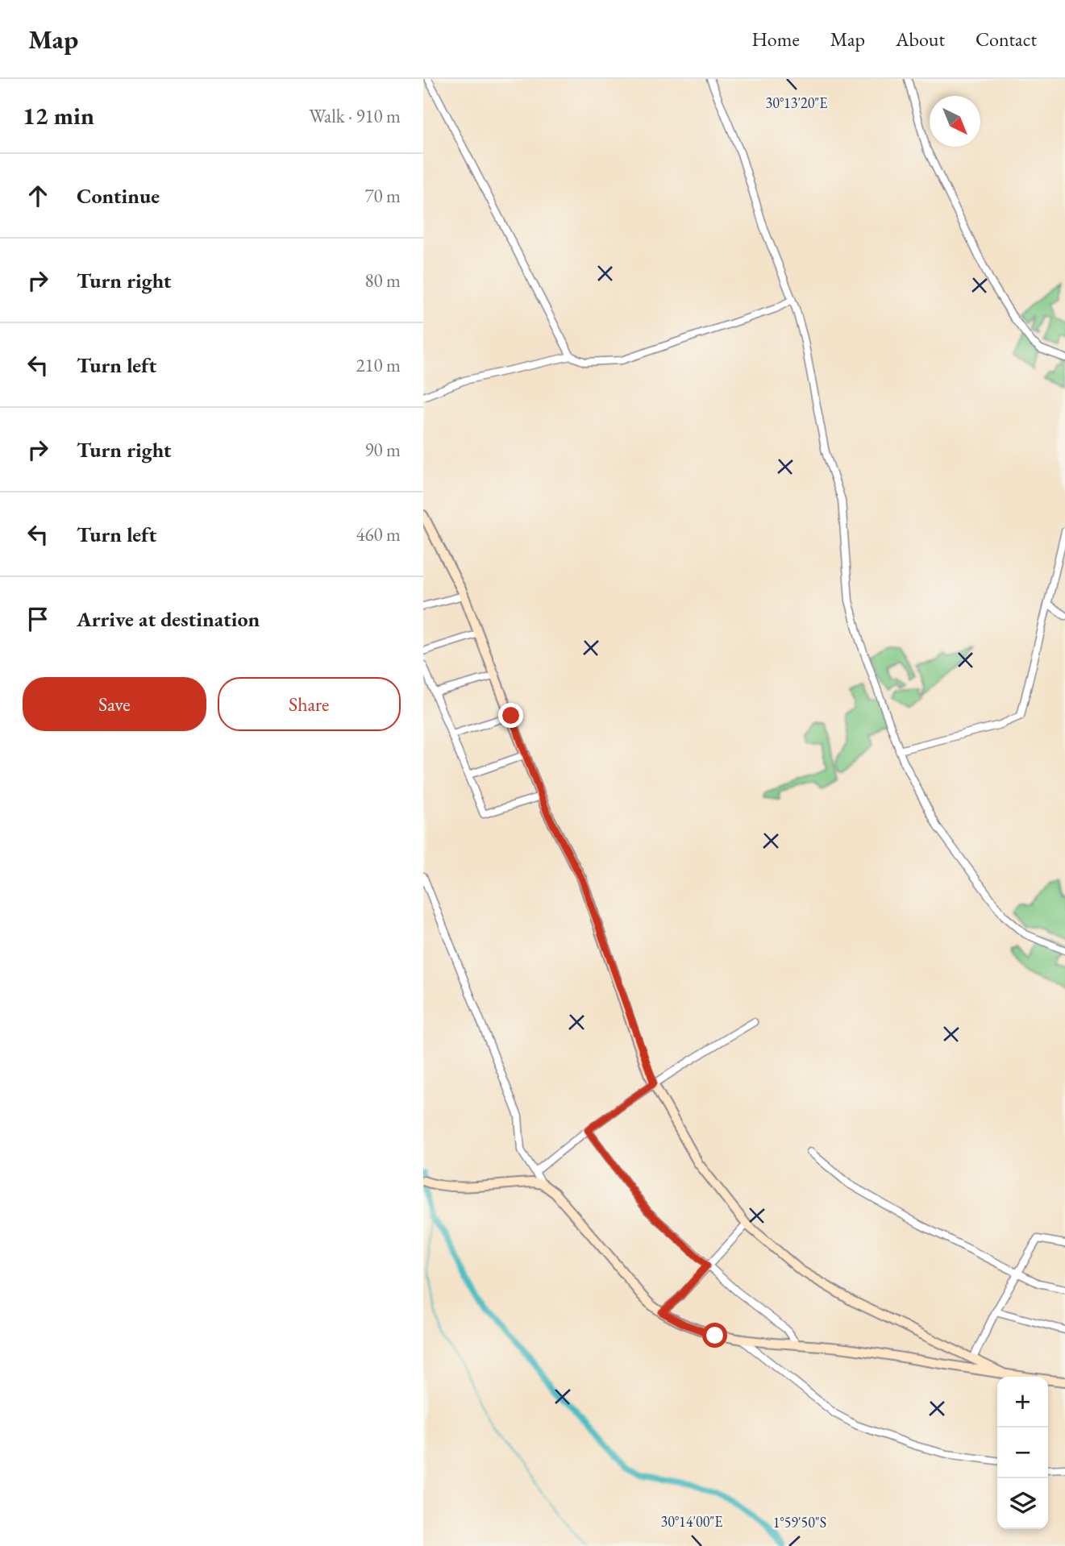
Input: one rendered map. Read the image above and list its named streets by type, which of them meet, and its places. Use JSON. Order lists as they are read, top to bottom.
{
  "north": "bottom right",
  "page": {
    "header": "Map",
    "nav": [
      "Home",
      "Map",
      "About",
      "Contact"
    ],
    "heading": ["12 min", "Walk · 910 m"],
    "list": [
      ["Continue", "70 m"],
      ["Turn right", "80 m"],
      ["Turn left", "210 m"],
      ["Turn right", "90 m"],
      ["Turn left", "460 m"],
      "Arrive at destination"
    ],
    "buttons": ["Save", "Share"],
    "map_buttons": ["+", "−"]
  },
  "coordinates": ["30°13'20\"E", "30°14'00\"E", "1°59'50\"S"]
}
